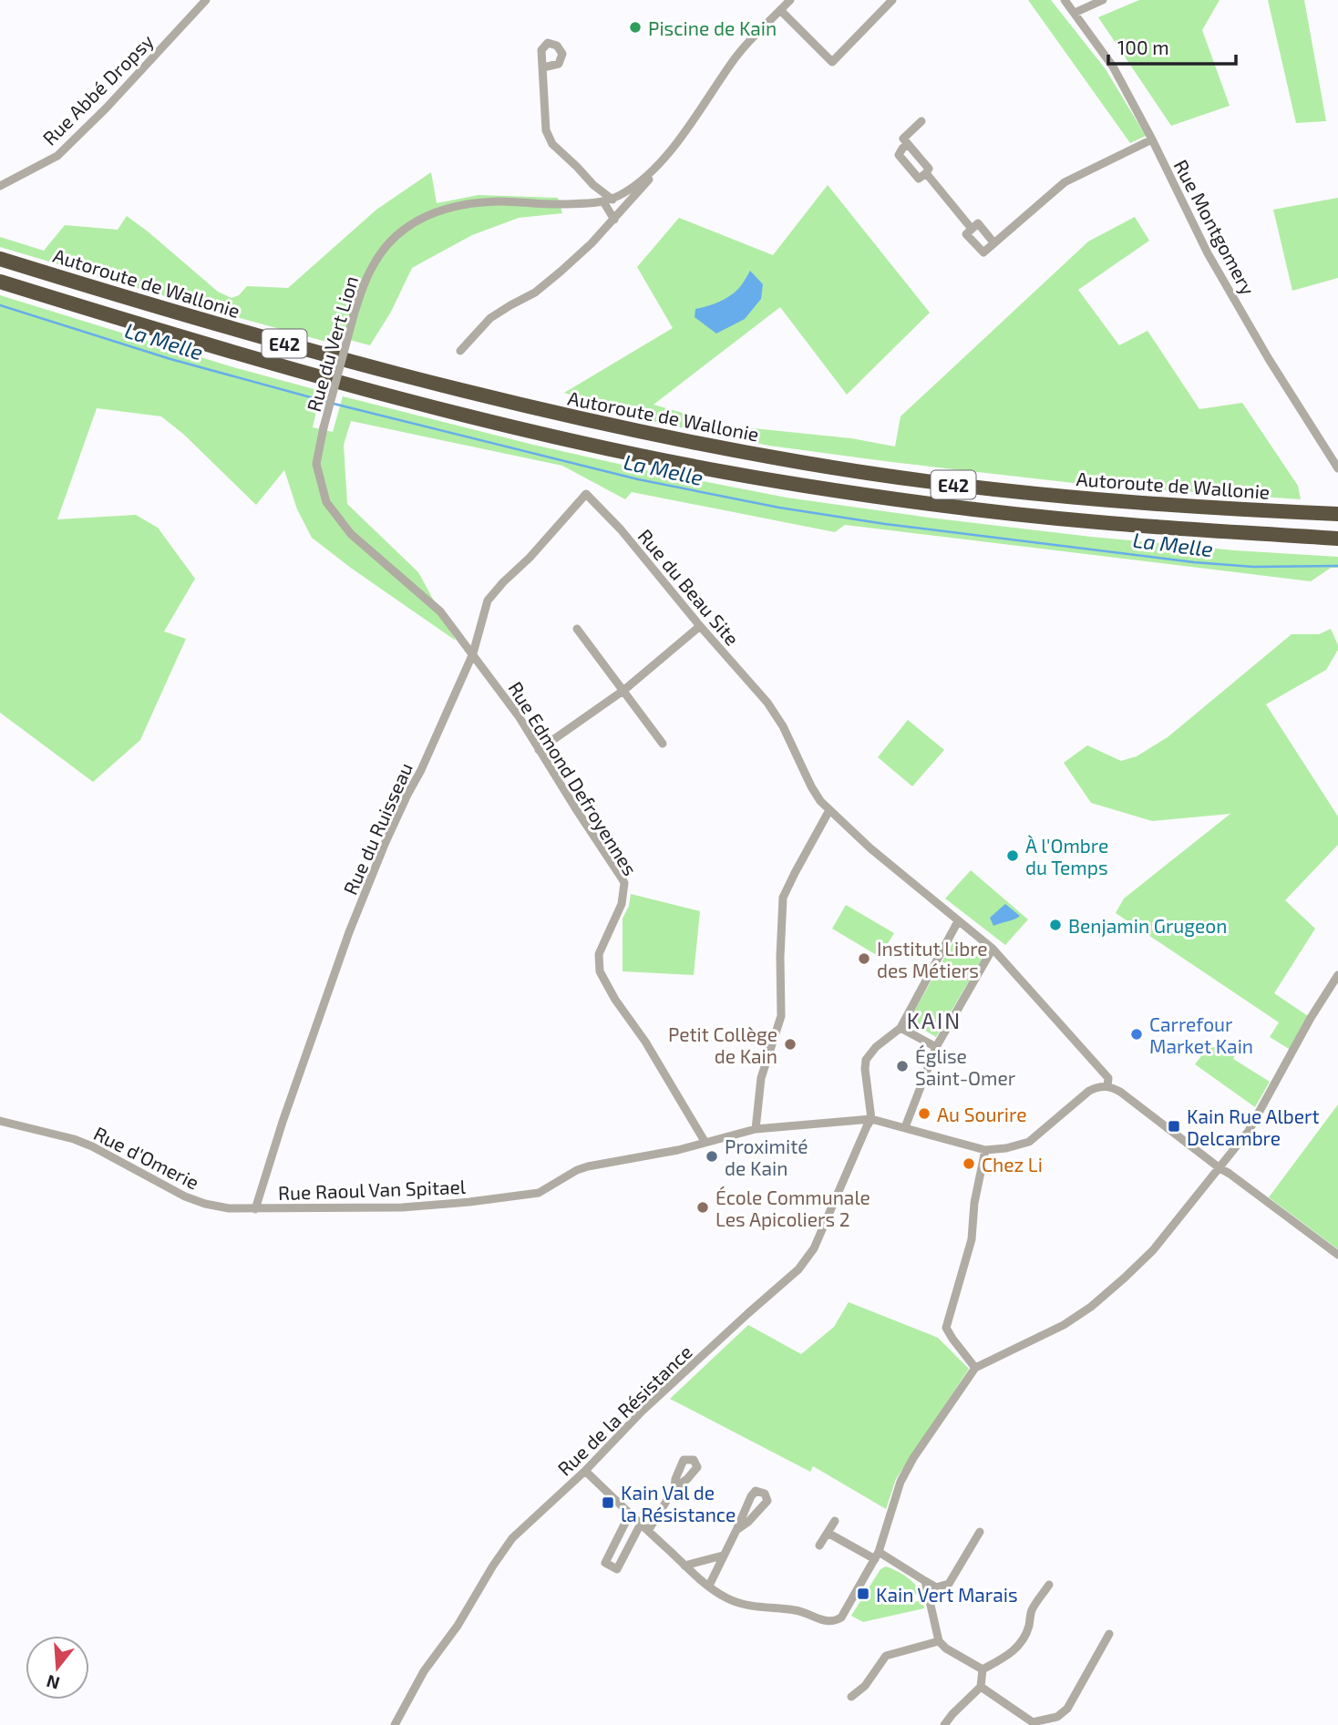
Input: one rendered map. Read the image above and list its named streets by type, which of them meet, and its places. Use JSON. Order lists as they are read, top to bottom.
{
  "streets": {
    "highway": ["Autoroute de Wallonie", "E42"],
    "street": [
      "Rue Abbé Dropsy",
      "Rue Montgomery",
      "Rue du Vert Lion",
      "Rue du Beau Site",
      "Rue Edmond Defroyennes",
      "Rue du Ruisseau",
      "Rue d'Omerie",
      "Rue Raoul Van Spitael",
      "Rue de la Résistance"
    ]
  },
  "crossings": [
    ["Rue du Vert Lion", "Rue Edmond Defroyennes"],
    ["Rue du Beau Site", "Rue du Ruisseau"],
    ["Rue Edmond Defroyennes", "Rue du Ruisseau"],
    ["Rue Edmond Defroyennes", "Rue Raoul Van Spitael"],
    ["Rue du Ruisseau", "Rue Raoul Van Spitael"],
    ["Rue d'Omerie", "Rue Raoul Van Spitael"],
    ["Rue Raoul Van Spitael", "Rue de la Résistance"]
  ],
  "districts": ["KAIN"],
  "water": ["La Melle"],
  "places": {
    "other": [
      "Piscine de Kain",
      "À l'Ombre du Temps",
      "Benjamin Grugeon",
      "Institut Libre des Métiers",
      "Carrefour Market Kain",
      "Petit Collège de Kain",
      "Église Saint-Omer",
      "Au Sourire",
      "Proximité de Kain",
      "Chez Li",
      "École Communale Les Apicoliers 2"
    ],
    "transit": ["Kain Rue Albert Delcambre", "Kain Val de la Résistance", "Kain Vert Marais"]
  },
  "scale_bar": "100 m",
  "north": "bottom"
}
